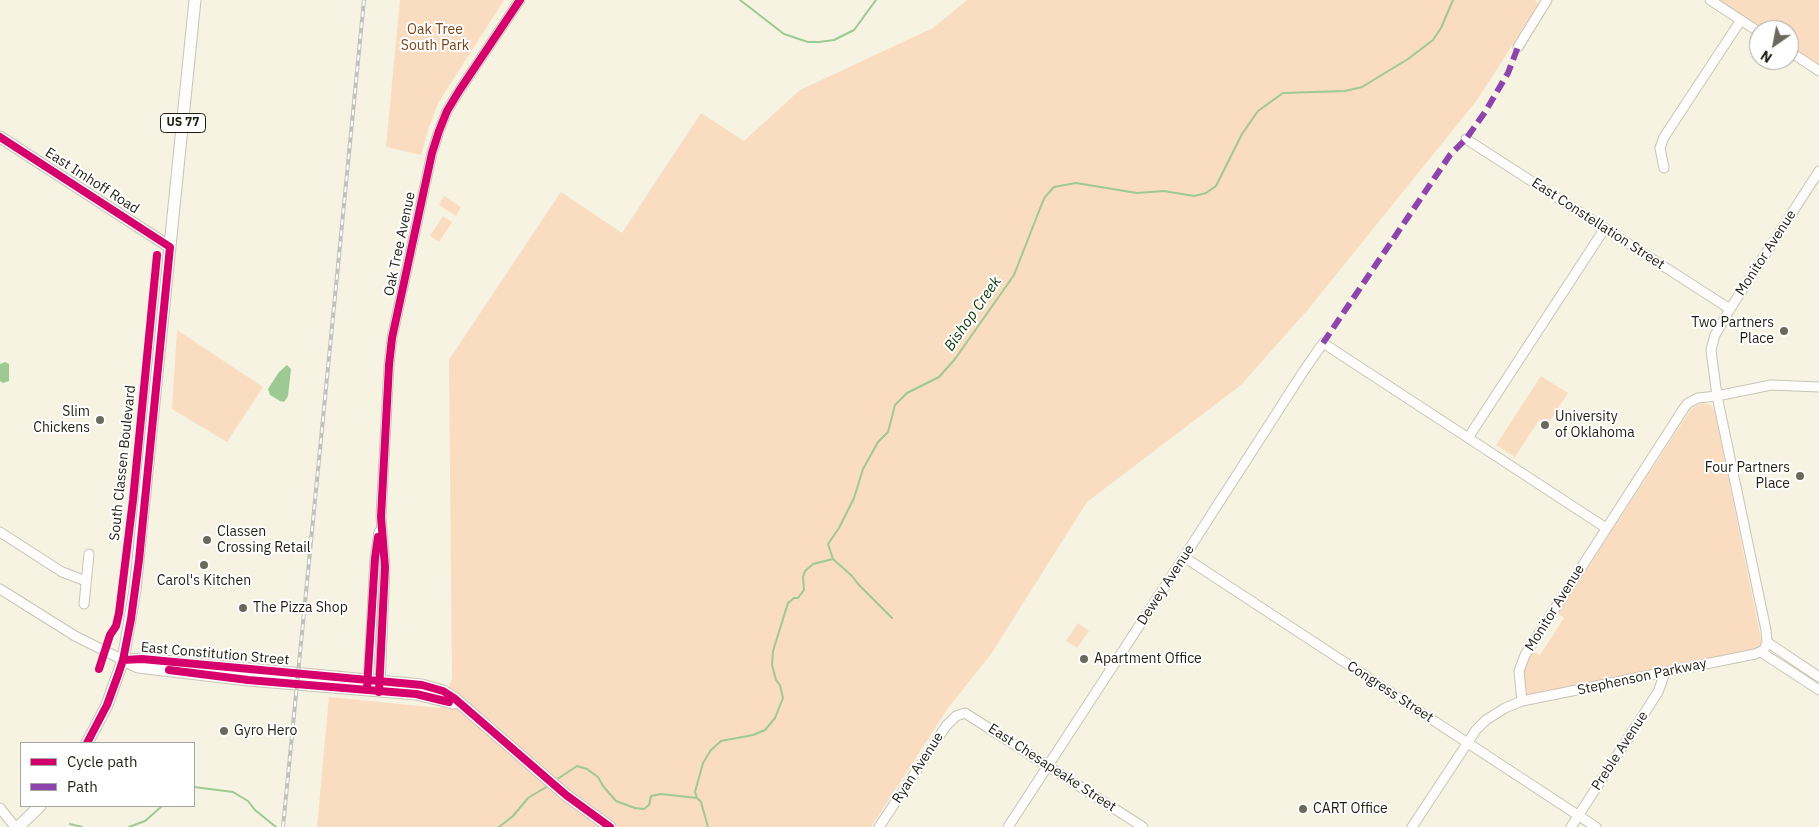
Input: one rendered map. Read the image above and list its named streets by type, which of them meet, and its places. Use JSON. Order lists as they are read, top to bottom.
{
  "streets": {
    "main road": [
      "US 77",
      "East Imhoff Road",
      "South Classen Boulevard",
      "East Constitution Street"
    ],
    "street": [
      "East Constellation Street",
      "Oak Tree Avenue",
      "Monitor Avenue",
      "Dewey Avenue",
      "Stephenson Parkway",
      "Congress Street",
      "Preble Avenue",
      "Ryan Avenue",
      "East Chesapeake Street"
    ]
  },
  "crossings": [
    ["East Imhoff Road", "South Classen Boulevard"],
    ["East Constellation Street", "Monitor Avenue"],
    ["Oak Tree Avenue", "East Constitution Street"],
    ["Monitor Avenue", "Stephenson Parkway"],
    ["South Classen Boulevard", "East Constitution Street"],
    ["Dewey Avenue", "Congress Street"],
    ["Dewey Avenue", "East Chesapeake Street"],
    ["Stephenson Parkway", "Preble Avenue"],
    ["Congress Street", "Preble Avenue"],
    ["Ryan Avenue", "East Chesapeake Street"]
  ],
  "water": ["Bishop Creek"],
  "parks": ["Oak Tree South Park"],
  "places": [
    "Two Partners Place",
    "Slim Chickens",
    "University of Oklahoma",
    "Four Partners Place",
    "Classen Crossing Retail",
    "Carol's Kitchen",
    "The Pizza Shop",
    "Apartment Office",
    "Gyro Hero",
    "CART Office"
  ],
  "legend": ["Cycle path", "Path"],
  "north": "bottom left"
}
